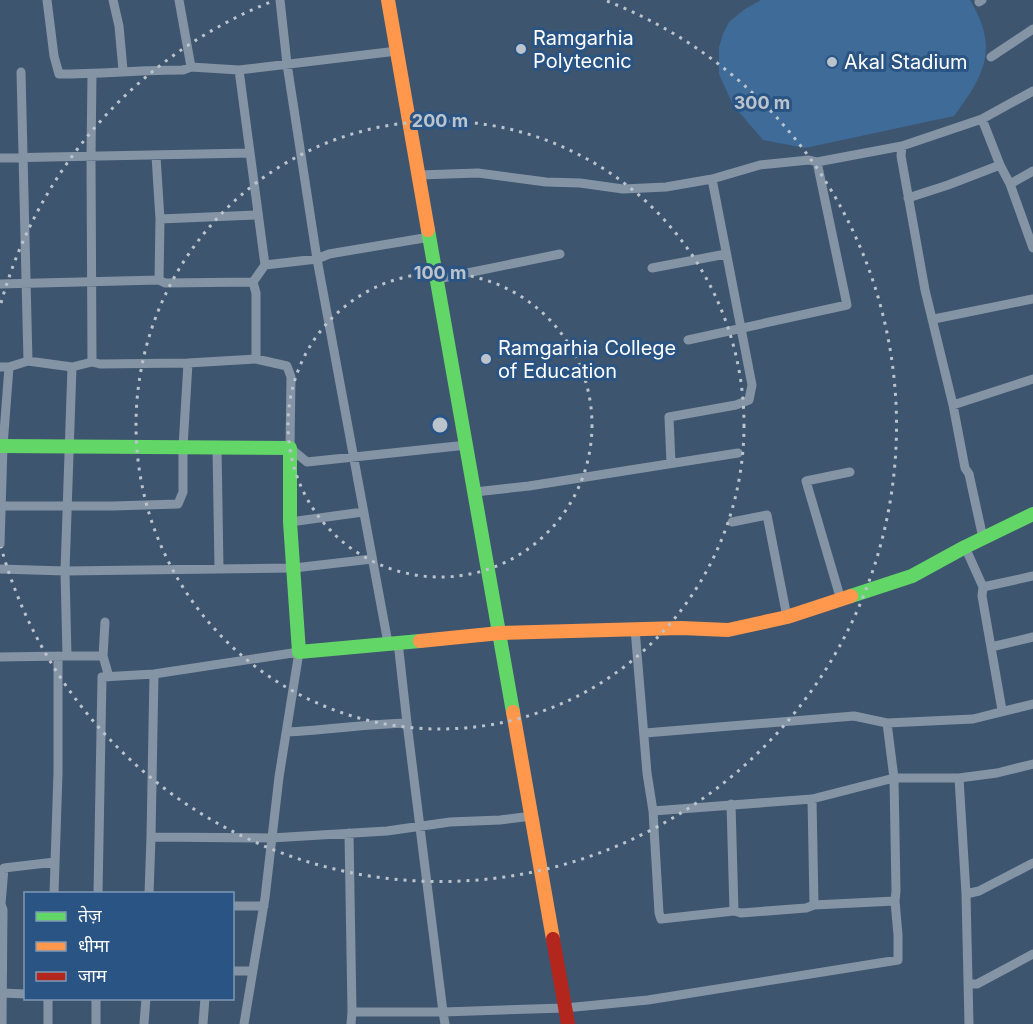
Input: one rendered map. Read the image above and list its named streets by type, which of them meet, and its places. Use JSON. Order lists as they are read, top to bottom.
{
  "places": ["Ramgarhia Polytecnic", "Akal Stadium", "Ramgarhia College of Education"],
  "legend": ["तेज़", "धीमा", "जाम"],
  "rings": ["300 m", "200 m", "100 m"]
}
